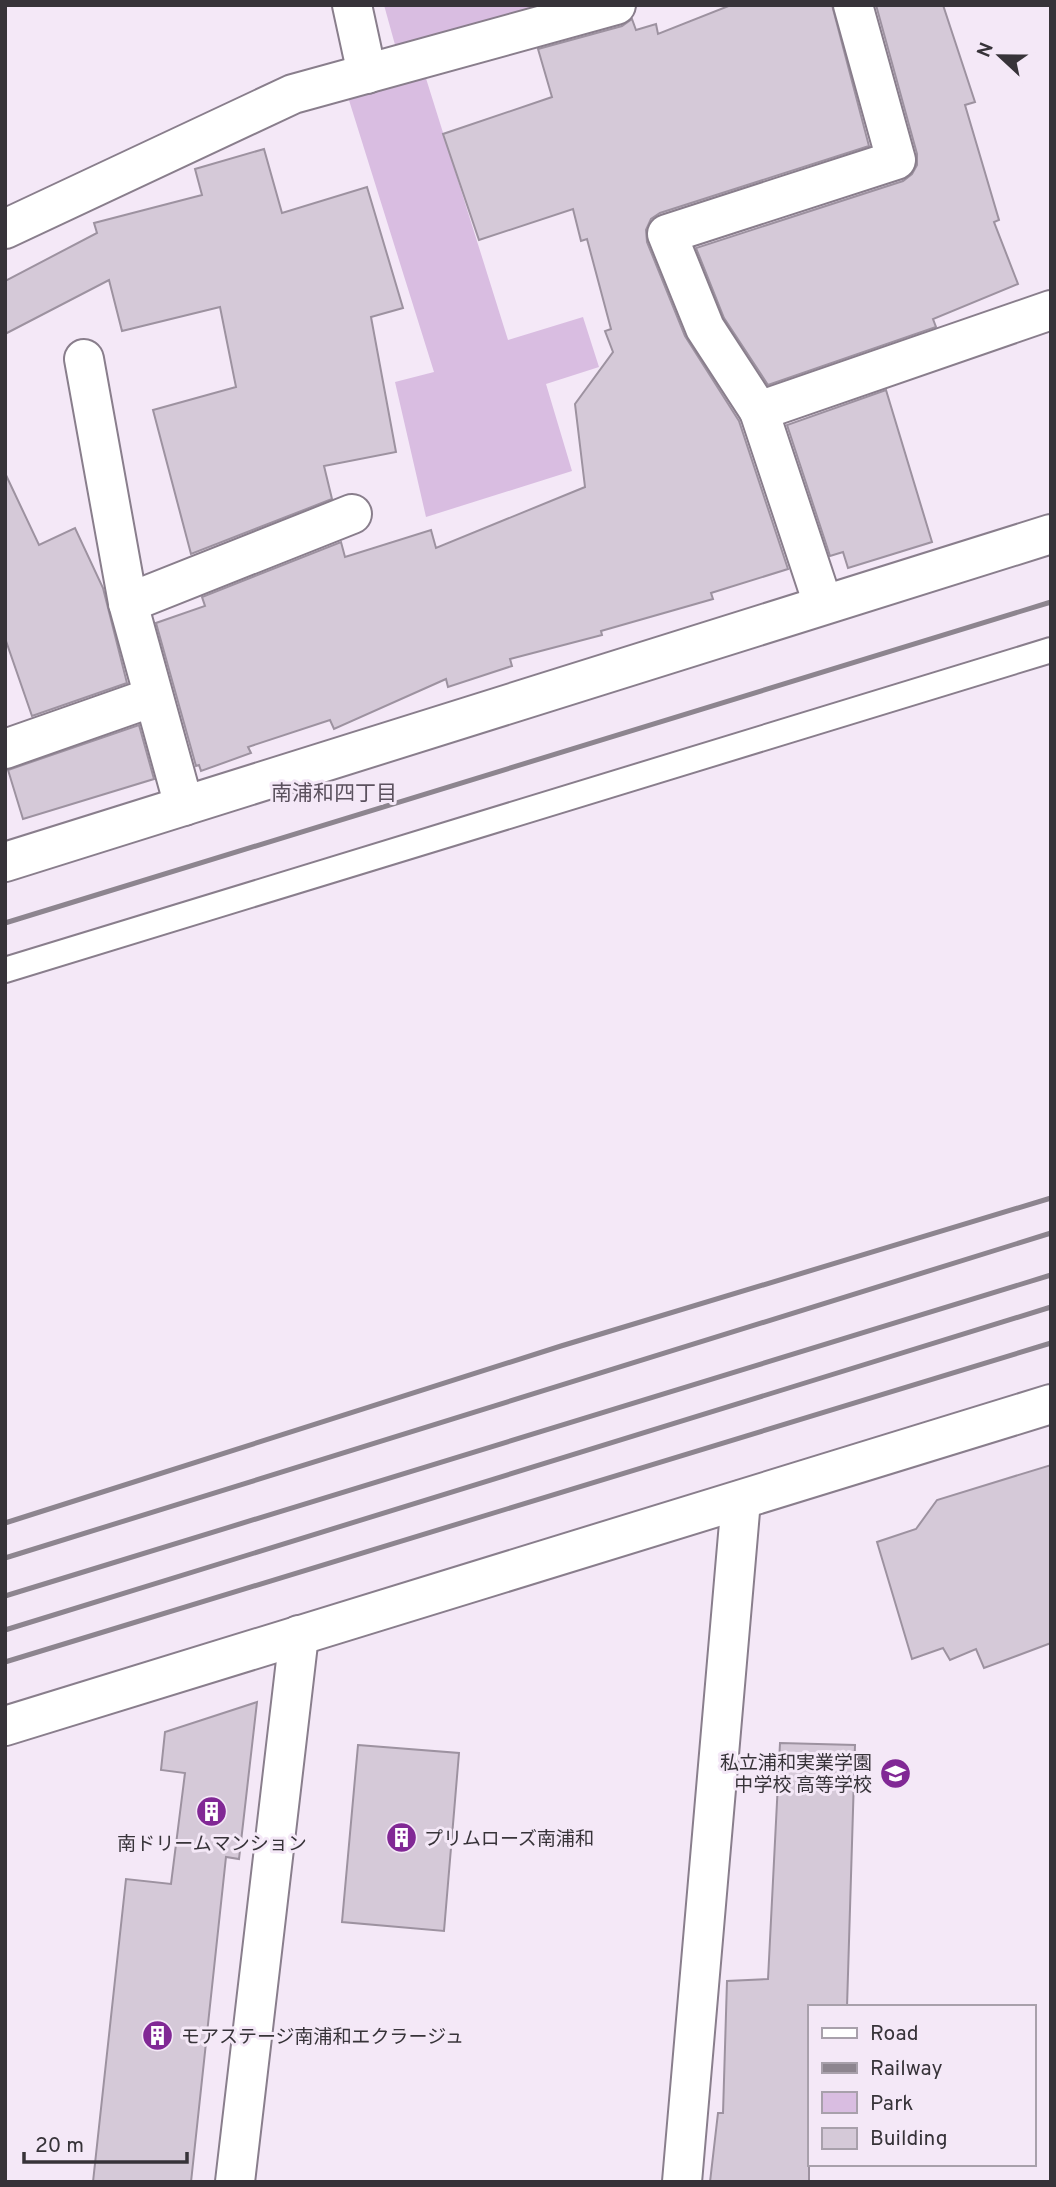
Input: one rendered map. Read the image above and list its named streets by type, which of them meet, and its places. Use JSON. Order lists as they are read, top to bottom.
{
  "districts": ["南浦和四丁目"],
  "places": {
    "school or university": ["私立浦和実業学園 中学校 高等学校"],
    "building": ["南ドリームマンション", "プリムローズ南浦和", "モアステージ南浦和エクラージュ"]
  },
  "legend": [
    "Road",
    "Railway",
    "Park",
    "Building"
  ],
  "scale_bar": "20 m",
  "north": "left"
}
